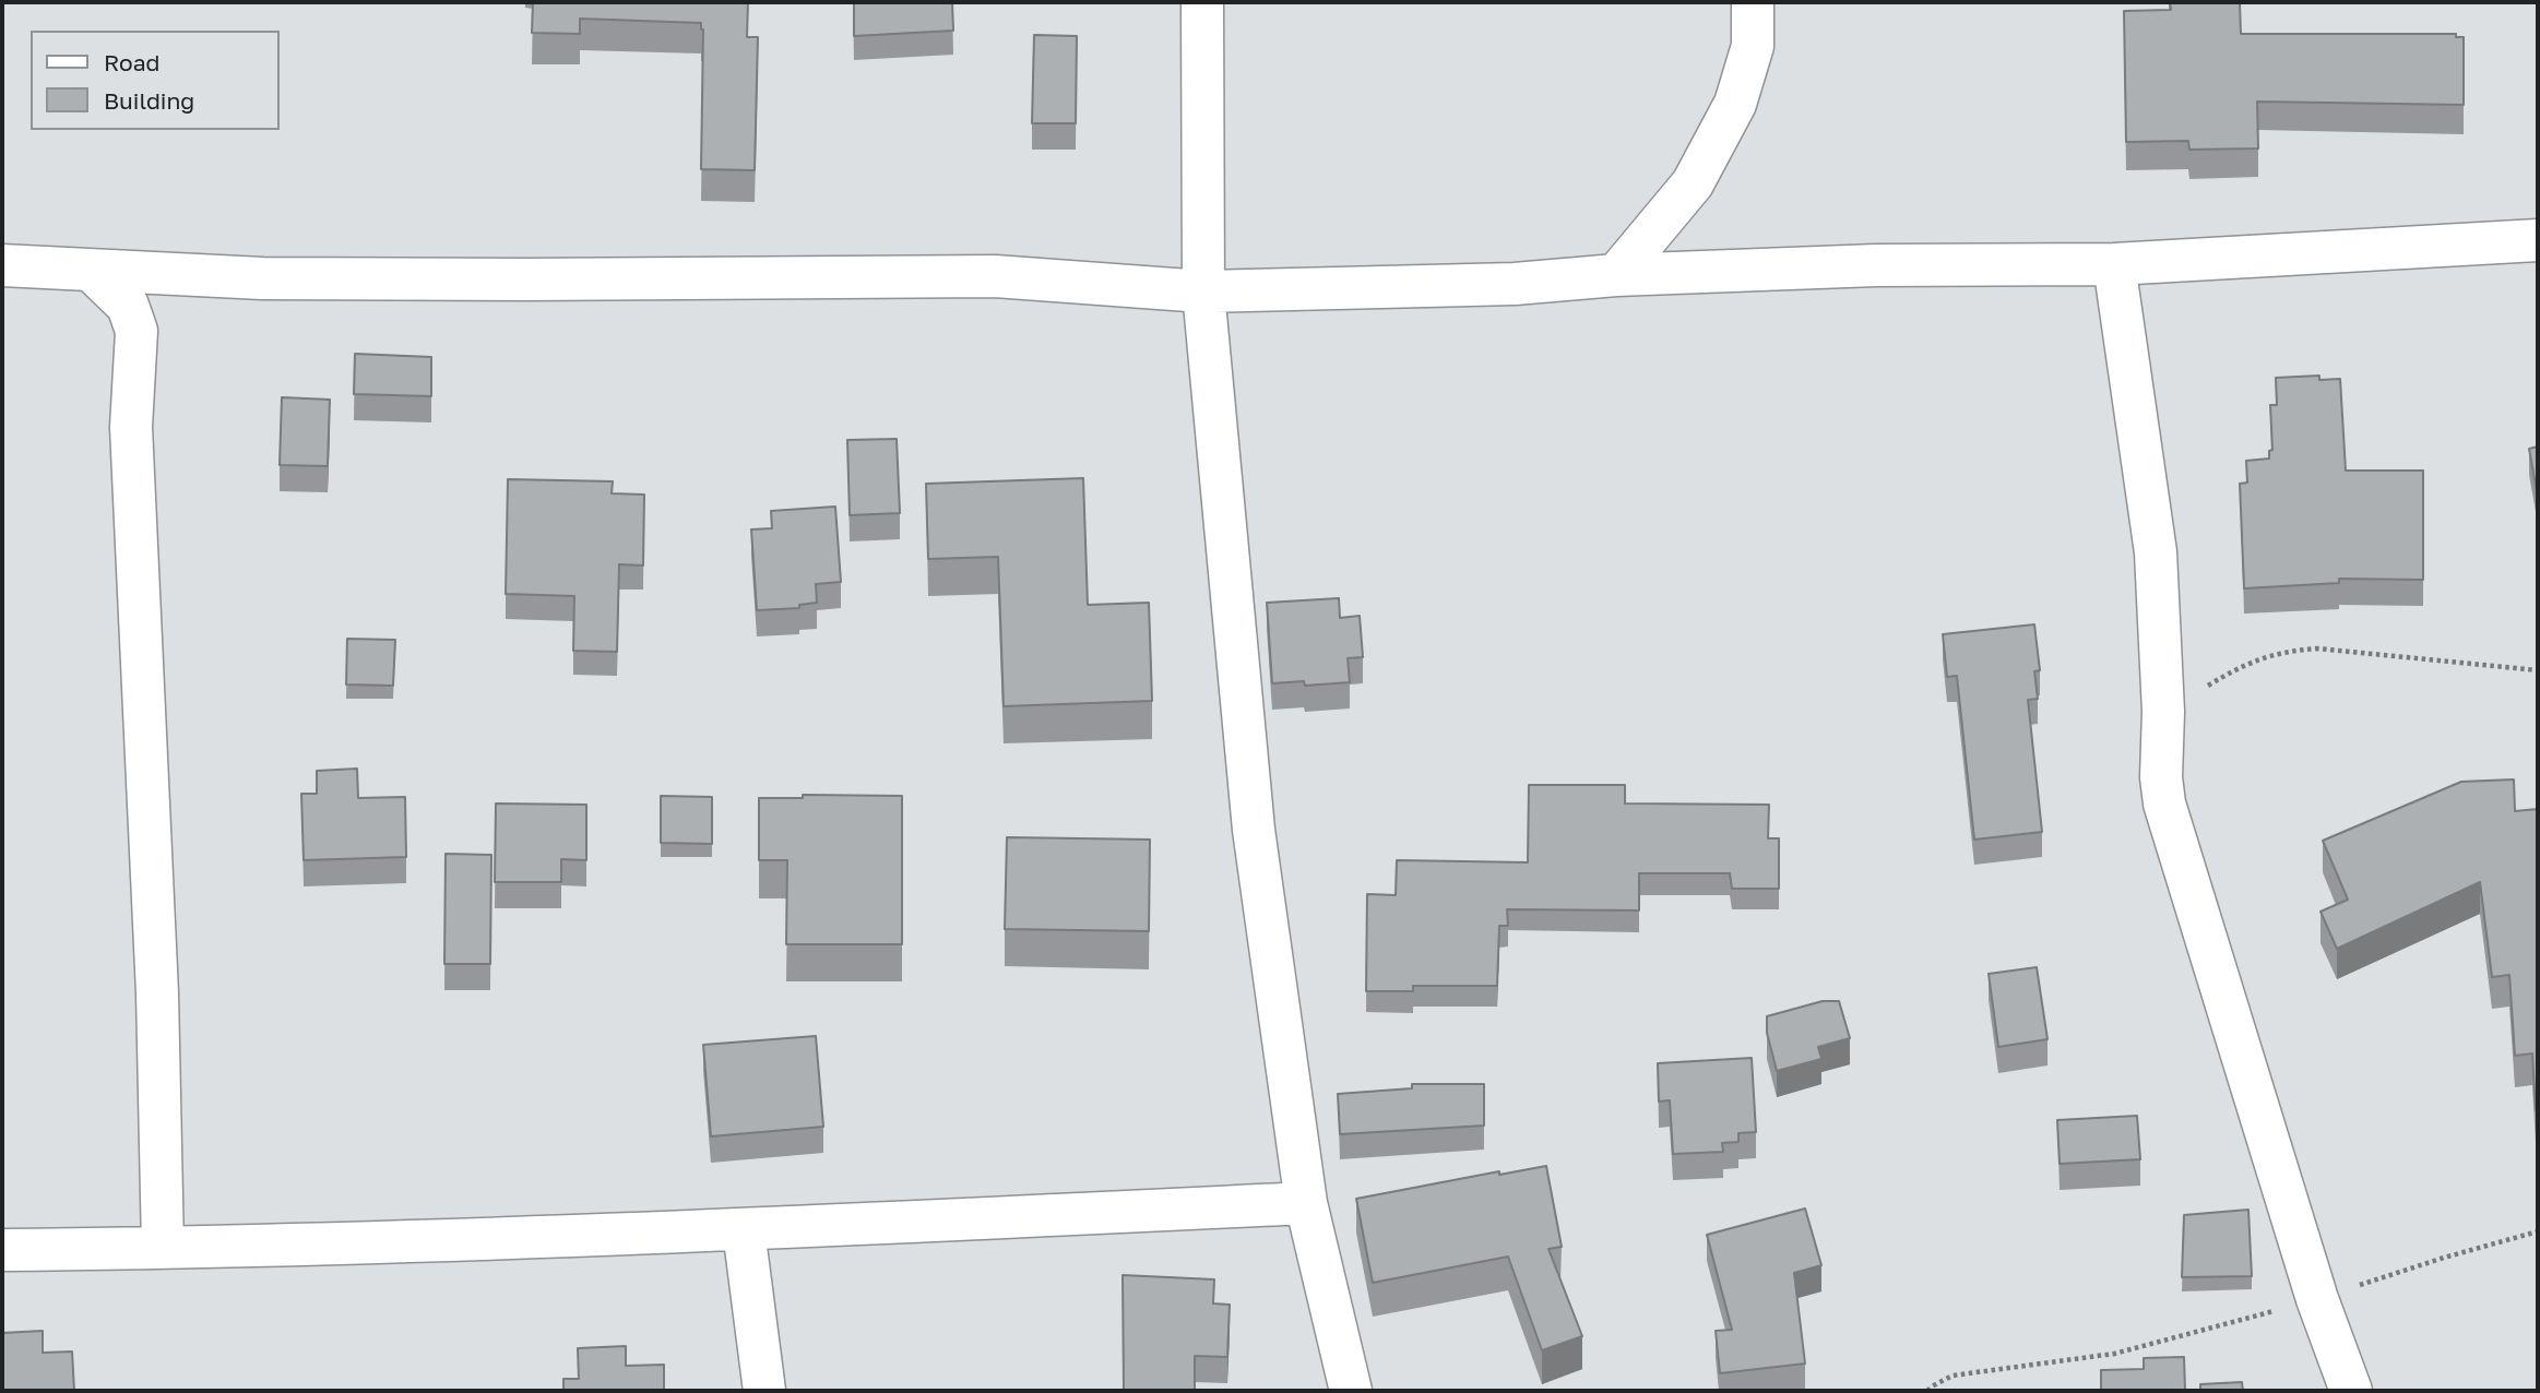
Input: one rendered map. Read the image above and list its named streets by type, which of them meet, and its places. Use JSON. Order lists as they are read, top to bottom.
{
  "legend": ["Road", "Building"]
}
